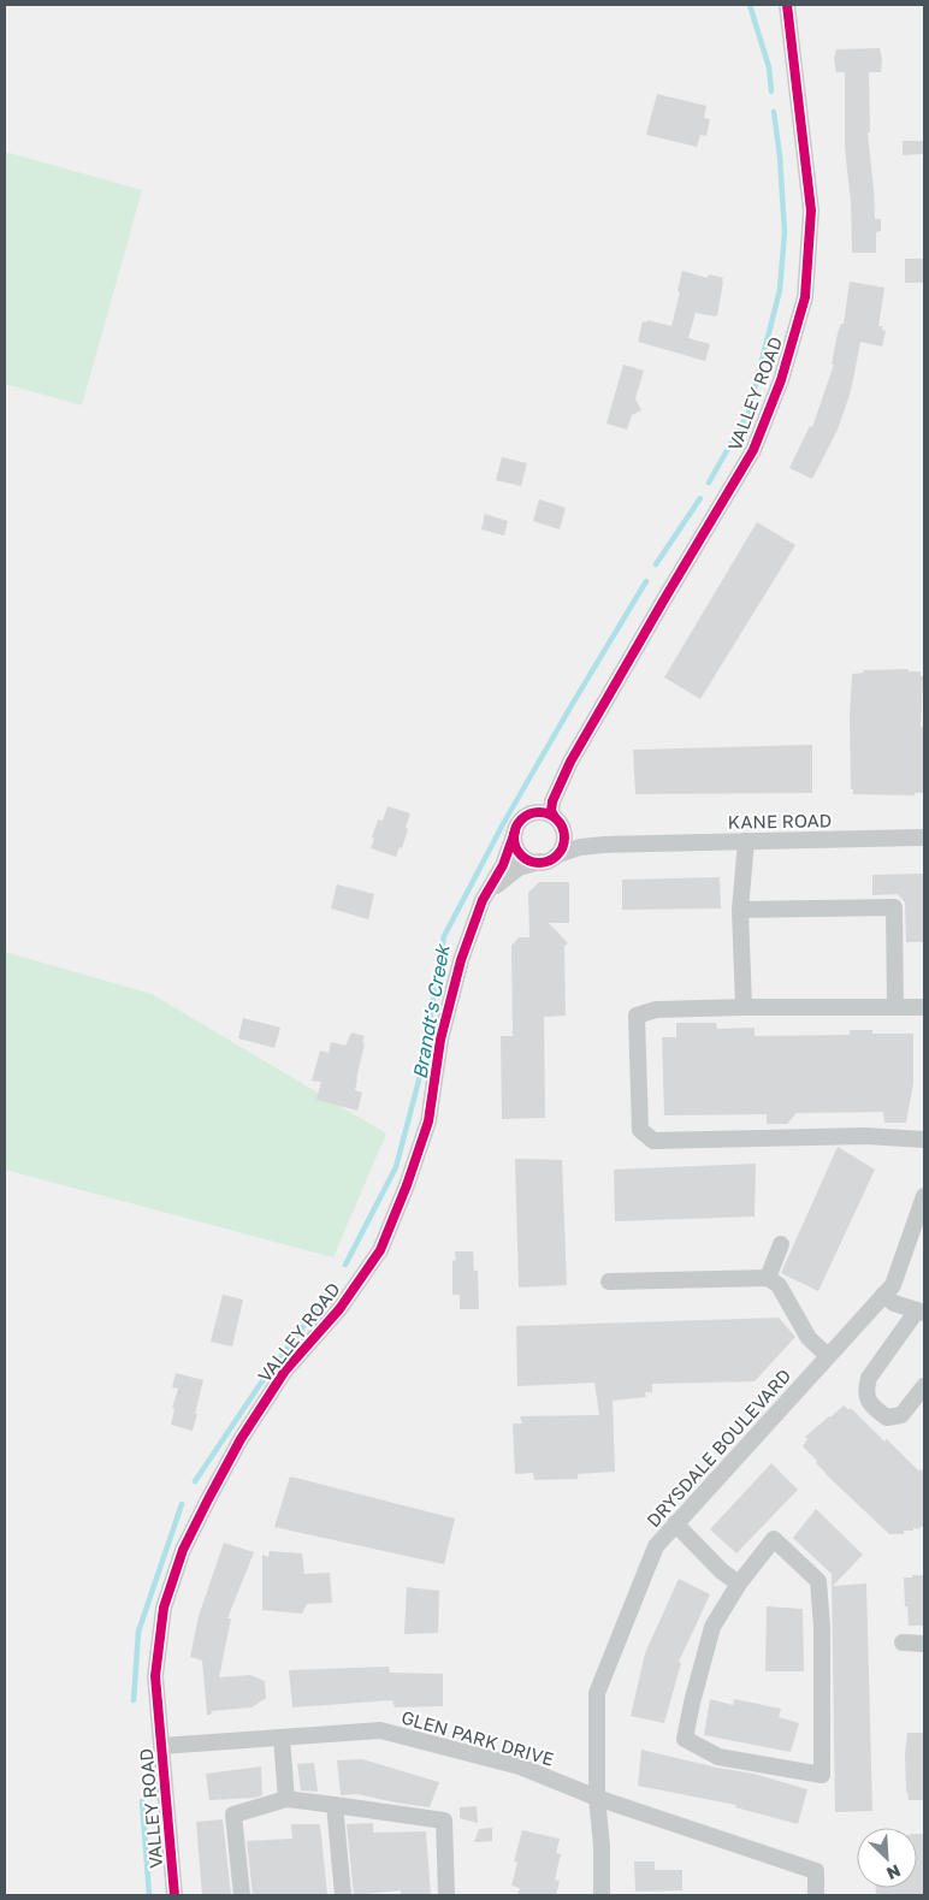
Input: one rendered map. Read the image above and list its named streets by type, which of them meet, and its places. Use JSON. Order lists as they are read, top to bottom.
{
  "streets": {
    "street": [
      "VALLEY ROAD",
      "KANE ROAD",
      "DRYSDALE BOULEVARD",
      "GLEN PARK DRIVE"
    ]
  },
  "crossings": [
    ["VALLEY ROAD", "KANE ROAD"],
    ["VALLEY ROAD", "GLEN PARK DRIVE"],
    ["DRYSDALE BOULEVARD", "GLEN PARK DRIVE"]
  ],
  "water": ["Brandt's Creek"],
  "north": "bottom right"
}
